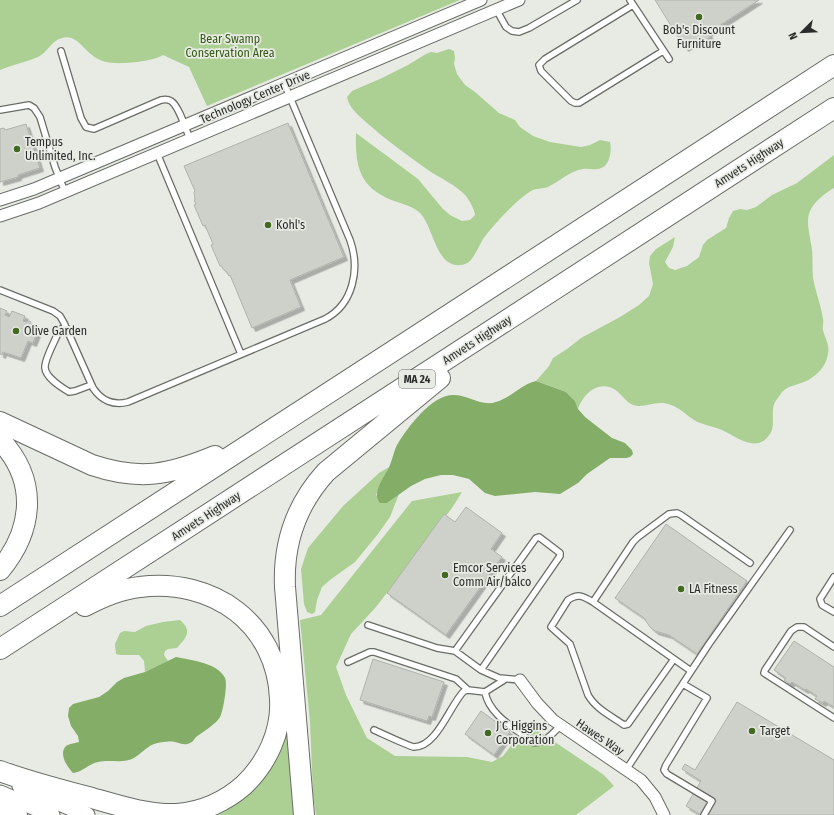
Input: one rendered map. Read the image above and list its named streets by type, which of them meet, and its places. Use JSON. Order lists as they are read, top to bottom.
{
  "streets": {
    "highway": ["Amvets Highway", "MA 24"],
    "street": ["Technology Center Drive", "Hawes Way"]
  },
  "parks": ["Bear Swamp Conservation Area"],
  "places": [
    "Bob's Discount Furniture",
    "Tempus Unlimited, Inc.",
    "Kohl's",
    "Olive Garden",
    "Emcor Services Comm Air/balco",
    "LA Fitness",
    "Target",
    "J C Higgins Corporation"
  ],
  "north": "bottom left"
}
